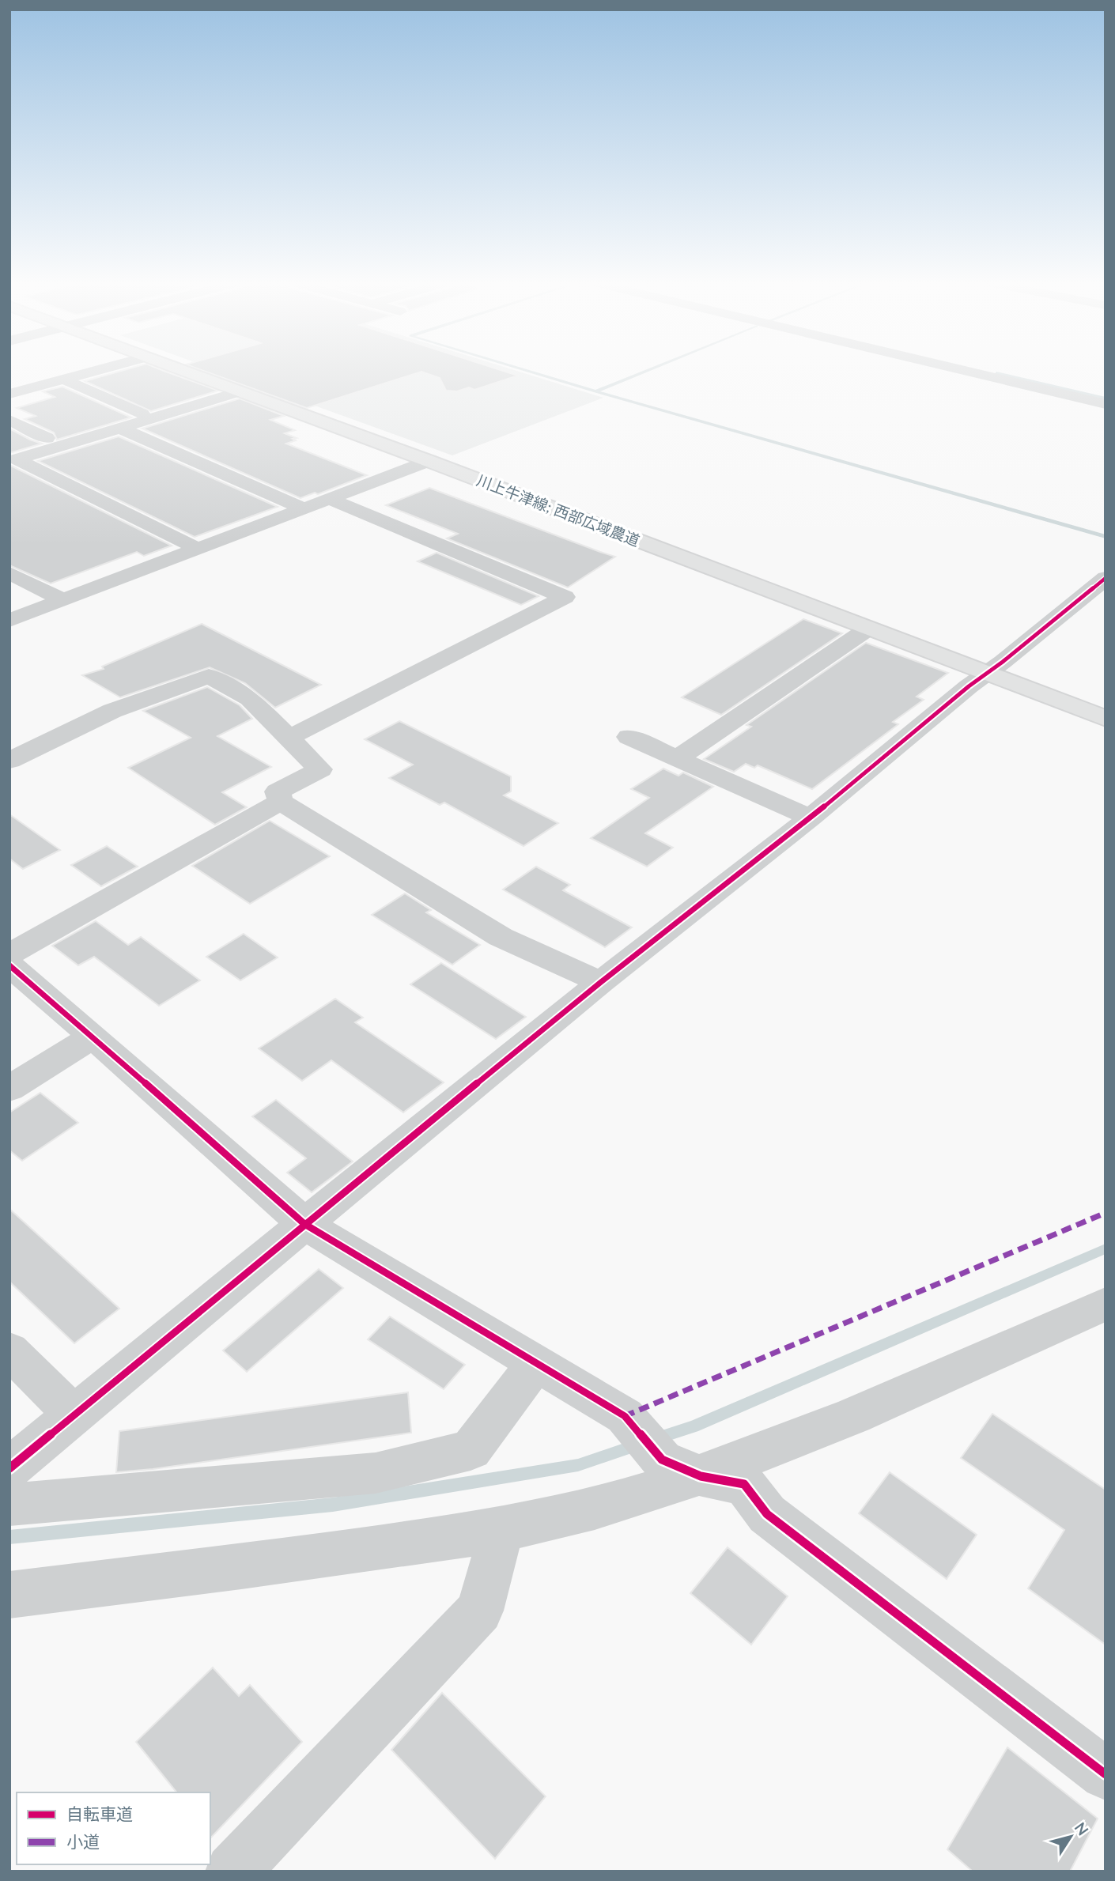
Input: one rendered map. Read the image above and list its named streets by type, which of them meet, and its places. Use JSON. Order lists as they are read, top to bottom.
{
  "streets": {
    "main road": ["川上牛津線; 西部広域農道"]
  },
  "legend": ["自転車道", "小道"],
  "north": "top right"
}
